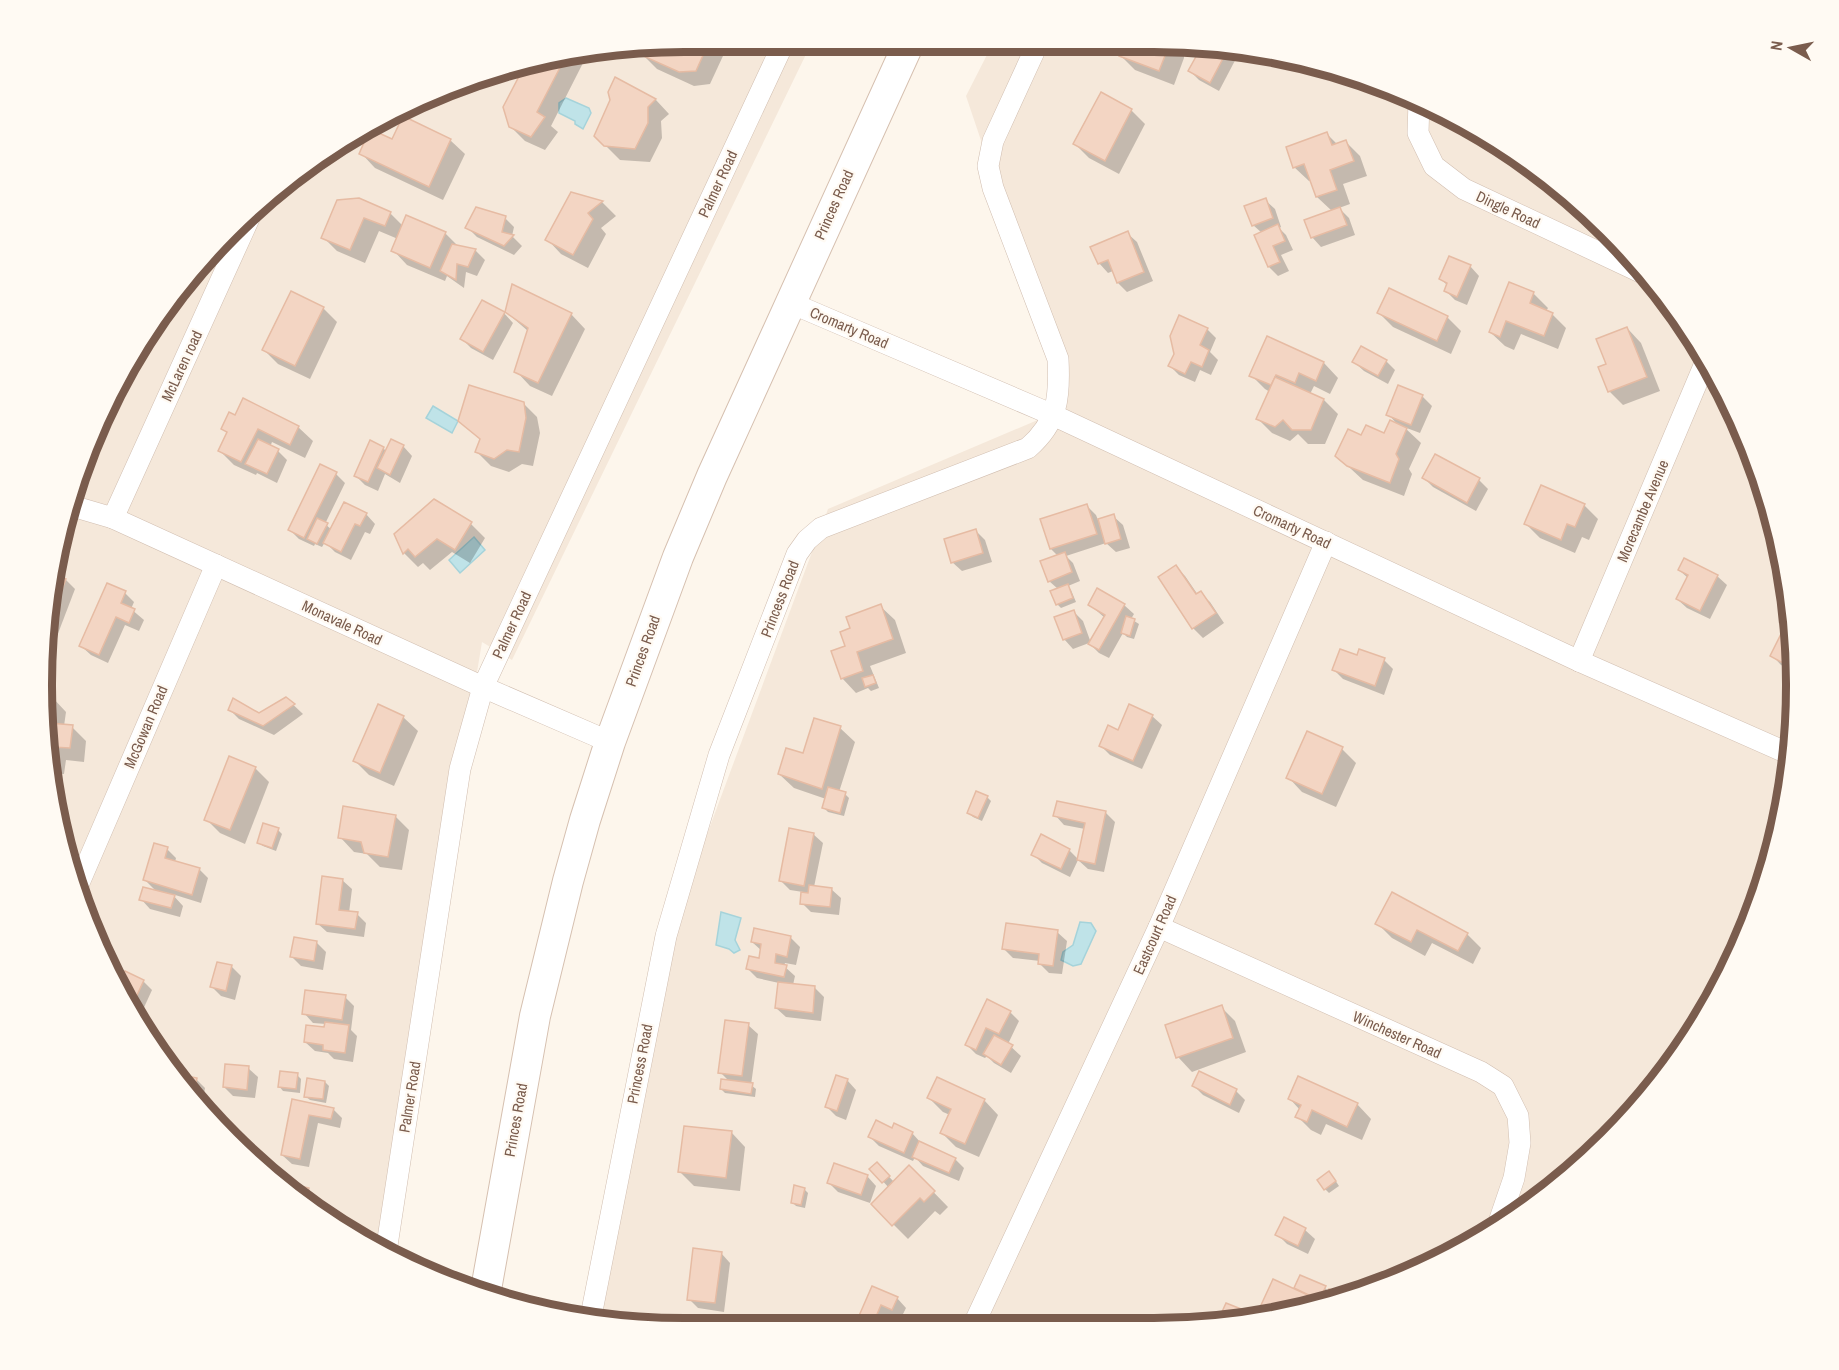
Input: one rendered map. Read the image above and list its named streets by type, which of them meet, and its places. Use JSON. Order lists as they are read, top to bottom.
{
  "streets": {
    "main road": ["Princes Road"],
    "street": [
      "Palmer Road",
      "Dingle Road",
      "Cromarty Road",
      "McLaren road",
      "Morecambe Avenue",
      "Princess Road",
      "Monavale Road",
      "McGowan Road",
      "Eastcourt Road",
      "Winchester Road"
    ]
  },
  "crossings": [
    ["Palmer Road", "Monavale Road"],
    ["Princes Road", "Cromarty Road"],
    ["Princes Road", "Monavale Road"],
    ["Cromarty Road", "Morecambe Avenue"],
    ["Cromarty Road", "Princess Road"],
    ["Cromarty Road", "Eastcourt Road"],
    ["McLaren road", "Monavale Road"],
    ["Monavale Road", "McGowan Road"],
    ["Eastcourt Road", "Winchester Road"]
  ],
  "north": "left"
}
